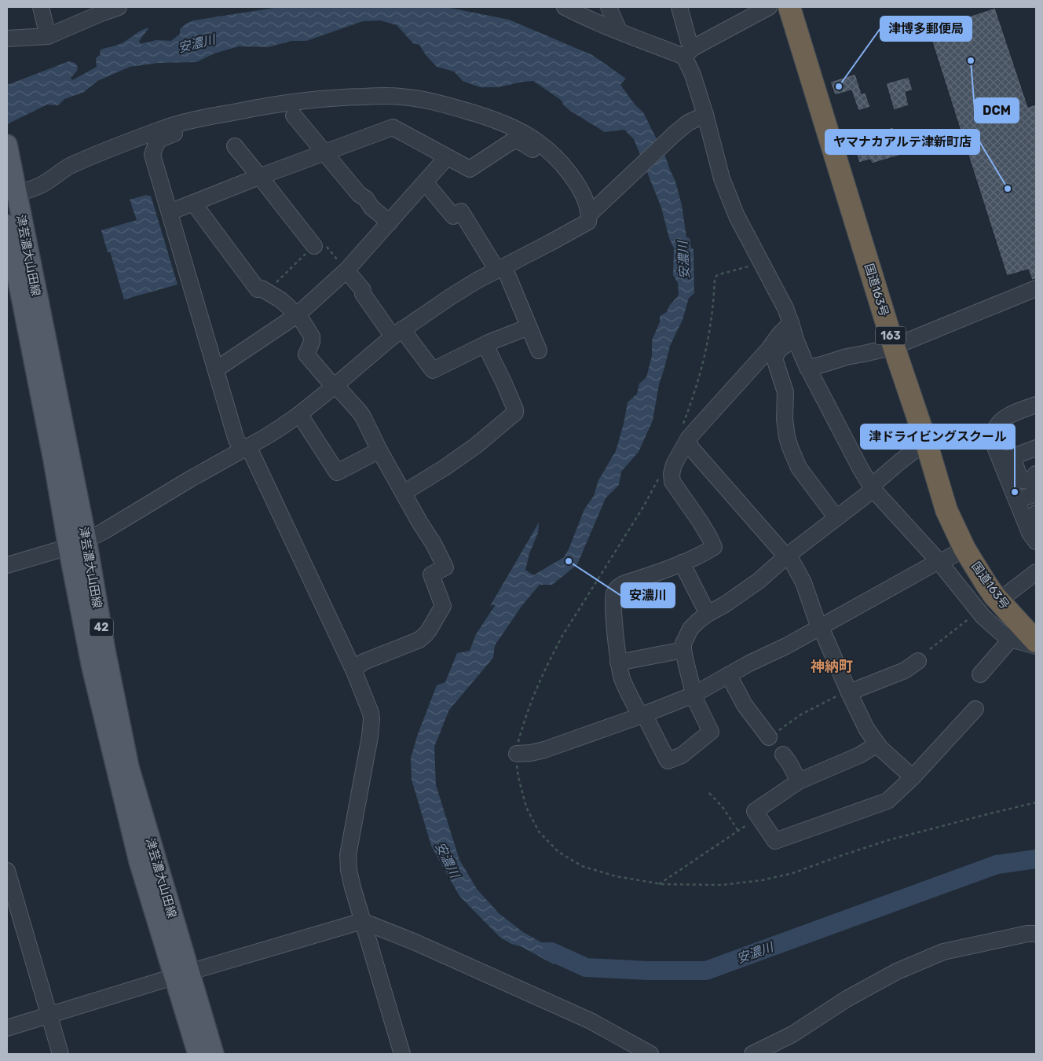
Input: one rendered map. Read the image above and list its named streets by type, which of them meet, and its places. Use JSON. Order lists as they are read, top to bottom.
{
  "streets": {
    "highway": ["国道163号", "163"],
    "main road": ["津芸濃大山田線", "42"]
  },
  "districts": ["神納町"],
  "water": ["安濃川"],
  "places": [
    "DCM",
    "津博多郵便局",
    "ヤマナカアルテ津新町店",
    "津ドライビングスクール",
    "安濃川"
  ]
}
